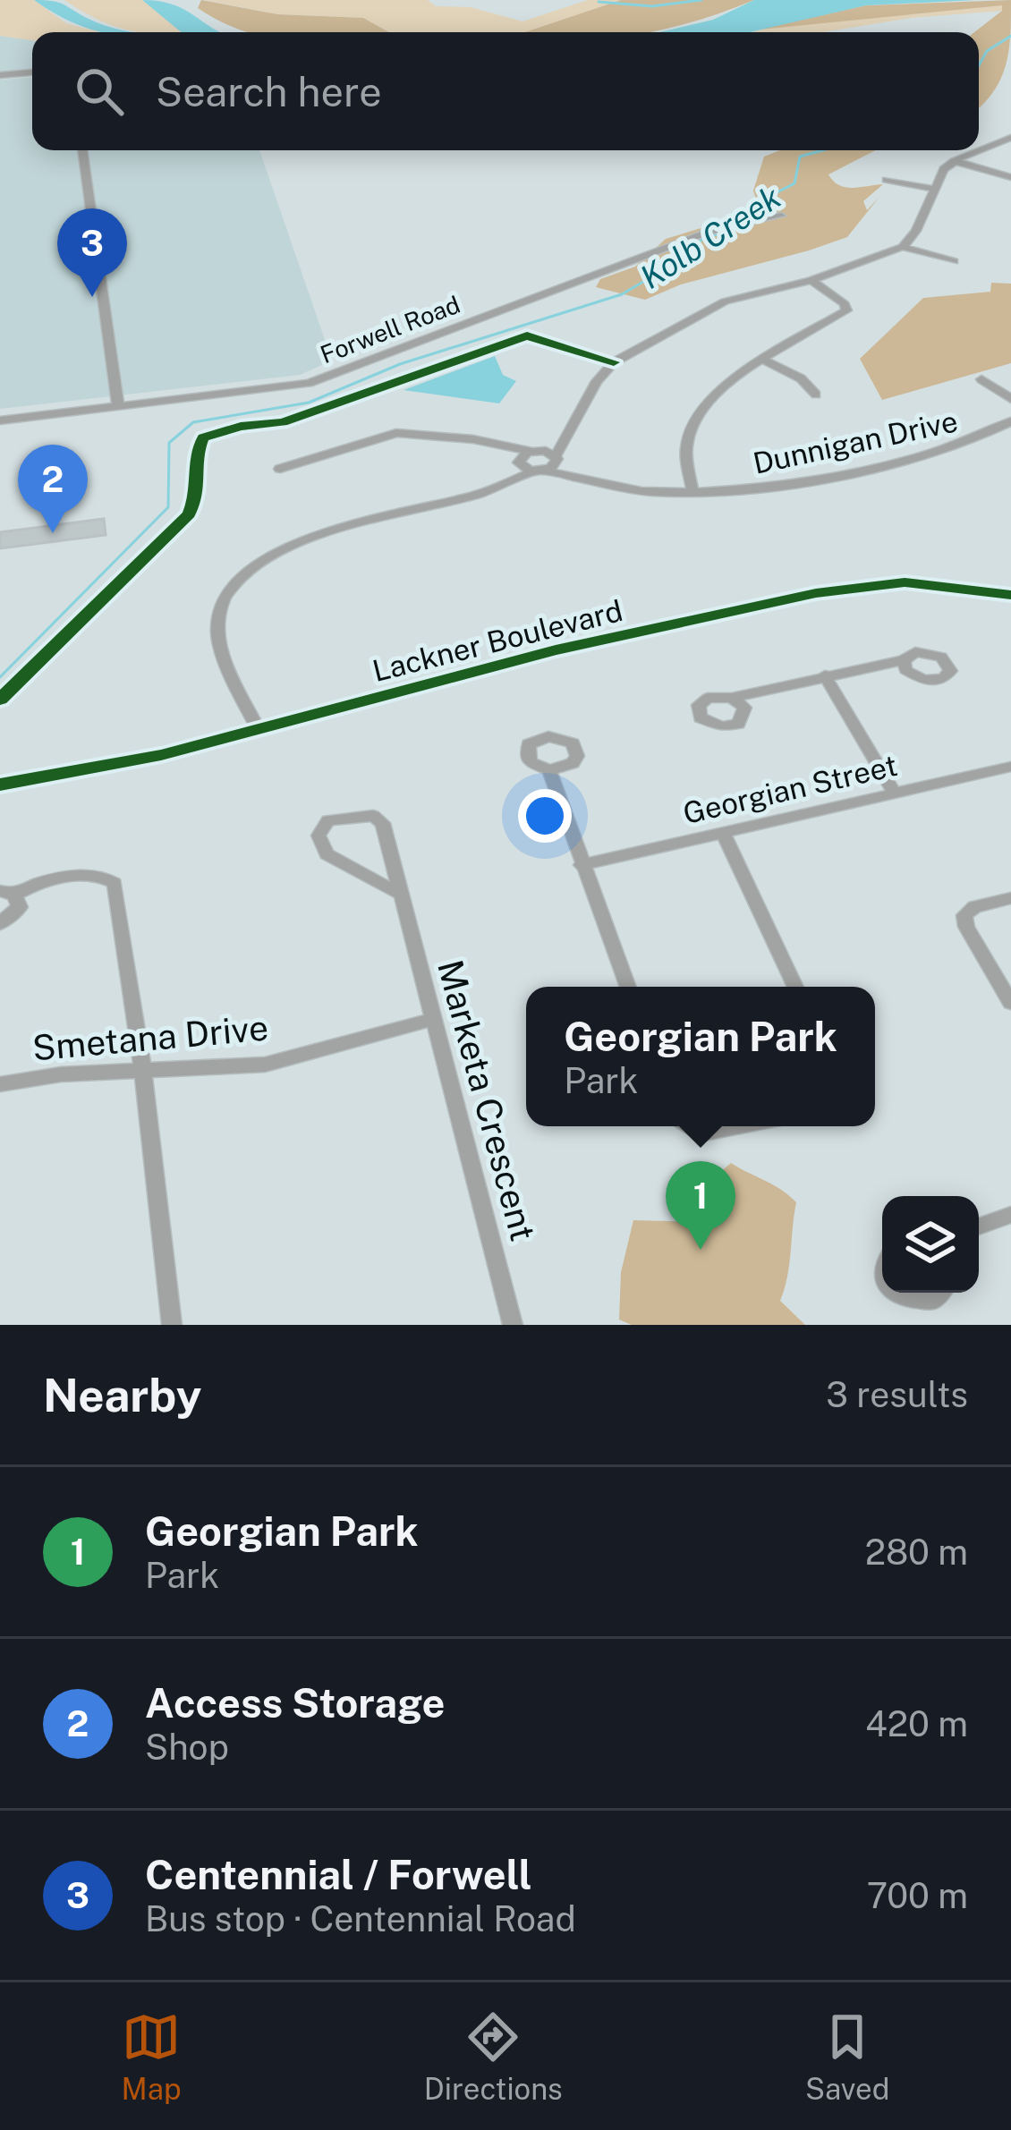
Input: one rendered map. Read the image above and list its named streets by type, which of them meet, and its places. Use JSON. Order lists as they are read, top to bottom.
{
  "streets": {
    "main road": ["Lackner Boulevard"],
    "street": [
      "Forwell Road",
      "Dunnigan Drive",
      "Georgian Street",
      "Smetana Drive",
      "Marketa Crescent"
    ]
  },
  "crossings": [
    ["Smetana Drive", "Marketa Crescent"]
  ],
  "water": ["Kolb Creek"],
  "page": {
    "search": "Search here",
    "pins": ["3", "2", "1"],
    "popup": ["Georgian Park", "Park"],
    "heading": ["Nearby", "3 results"],
    "list": [
      {
        "mark": "1",
        "name": "Georgian Park",
        "note": "Park",
        "value": "280 m"
      },
      {
        "mark": "2",
        "name": "Access Storage",
        "note": "Shop",
        "value": "420 m"
      },
      {
        "mark": "3",
        "name": "Centennial / Forwell",
        "note": "Bus stop · Centennial Road",
        "value": "700 m"
      }
    ],
    "nav": ["Map", "Directions", "Saved"]
  }
}
